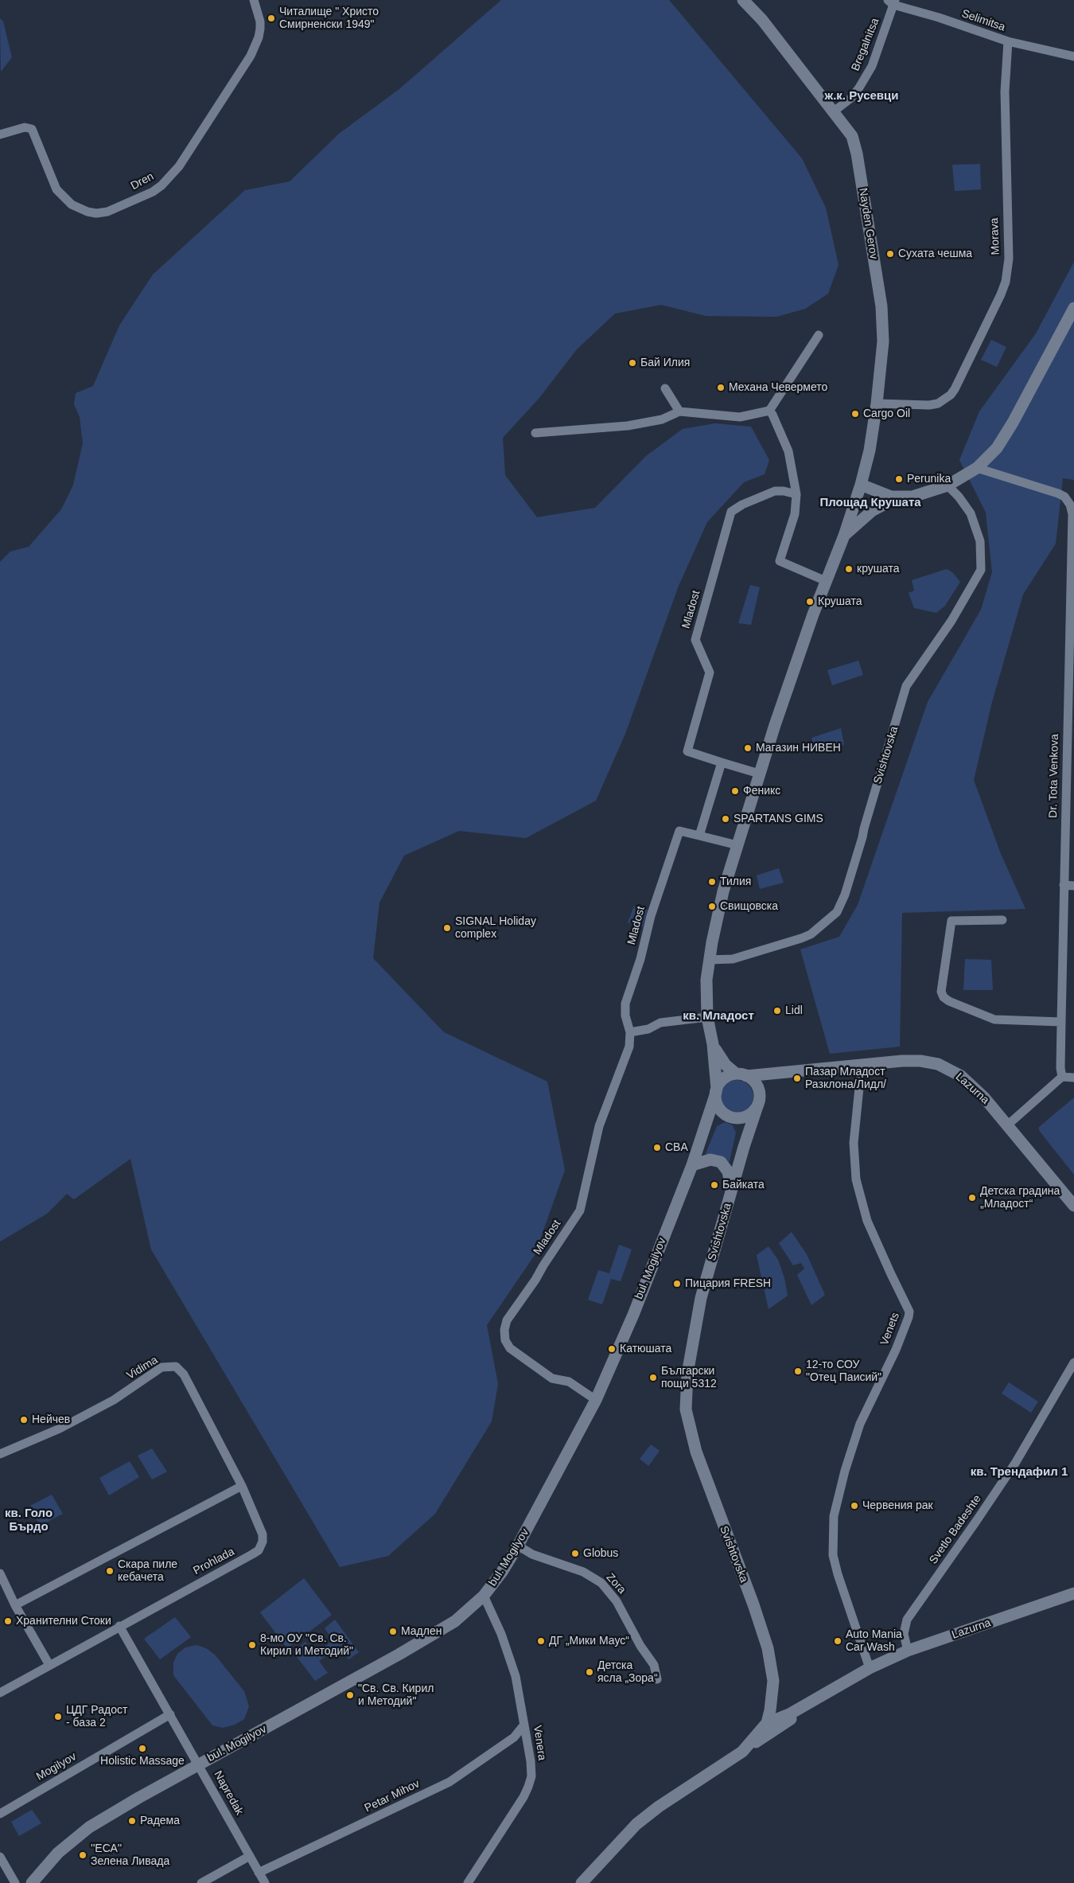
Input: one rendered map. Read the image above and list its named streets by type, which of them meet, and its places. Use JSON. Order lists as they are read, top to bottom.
{
  "streets": {
    "street": [
      "Selimitsa",
      "Bregalnitsa",
      "Dren",
      "Nayden Gerov",
      "Morava",
      "Mladost",
      "Svishtovska",
      "Dr. Tota Venkova",
      "Lazurna",
      "bul. Mogilyov",
      "Venets",
      "Vidima",
      "Svetlo Badeshte",
      "Prohlada",
      "Zora",
      "Venera",
      "Mogilyov",
      "Napredak",
      "Petar Mihov"
    ]
  },
  "crossings": [
    ["Selimitsa", "Bregalnitsa"],
    ["Selimitsa", "Morava"],
    ["Bregalnitsa", "Nayden Gerov"],
    ["Nayden Gerov", "Morava"],
    ["Mladost", "bul. Mogilyov"],
    ["Svishtovska", "Lazurna"],
    ["Svishtovska", "bul. Mogilyov"],
    ["Lazurna", "bul. Mogilyov"],
    ["Lazurna", "Venets"],
    ["Lazurna", "Svetlo Badeshte"],
    ["bul. Mogilyov", "Zora"],
    ["bul. Mogilyov", "Venera"],
    ["bul. Mogilyov", "Napredak"],
    ["Vidima", "Prohlada"],
    ["Prohlada", "Napredak"],
    ["Venera", "Petar Mihov"],
    ["Mogilyov", "Napredak"],
    ["Napredak", "Petar Mihov"]
  ],
  "districts": [
    "ж.к. Русевци",
    "Площад Крушата",
    "кв. Младост",
    "кв. Трендафил 1",
    "кв. Голо Бърдо"
  ],
  "places": [
    "Читалище \" Христо Смирненски 1949\"",
    "Сухата чешма",
    "Бай Илия",
    "Механа Чевермето",
    "Cargo Oil",
    "Perunika",
    "крушата",
    "Крушата",
    "Магазин НИВЕН",
    "Феникс",
    "SPARTANS GIMS",
    "Тилия",
    "Свищовска",
    "SIGNAL Holiday complex",
    "Lidl",
    "Пазар Младост Разклона/Лидл/",
    "CBA",
    "Байката",
    "Детска градина „Младост“",
    "Пицария FRESH",
    "Катюшата",
    "12-то СОУ \"Отец Паисий\"",
    "Български пощи 5312",
    "Нейчев",
    "Червения рак",
    "Globus",
    "Скара пиле кебачета",
    "Хранителни Стоки",
    "Мадлен",
    "ДГ „Мики Маус“",
    "Auto Mania Car Wash",
    "8-мо ОУ \"Св. Св. Кирил и Методий\"",
    "Детска ясла „Зора“",
    "\"Св. Св. Кирил и Методий\"",
    "ЦДГ Радост - база 2",
    "Holistic Massage",
    "Радема",
    "''ЕСА'' Зелена Ливада"
  ]
}
